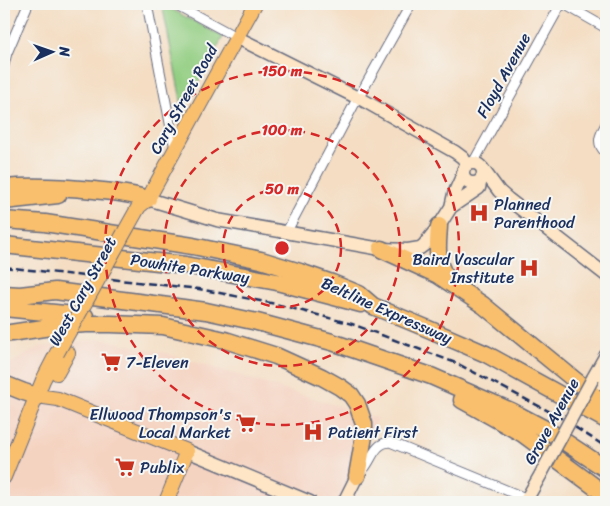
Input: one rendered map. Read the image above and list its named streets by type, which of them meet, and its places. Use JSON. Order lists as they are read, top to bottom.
{
  "streets": {
    "highway": ["Powhite Parkway", "Beltline Expressway"],
    "main road": ["Cary Street Road", "West Cary Street"],
    "street": ["Floyd Avenue", "Grove Avenue"]
  },
  "crossings": [
    ["Floyd Avenue", "Cary Street Road"],
    ["Floyd Avenue", "West Cary Street"],
    ["Cary Street Road", "West Cary Street"],
    ["Powhite Parkway", "Beltline Expressway"]
  ],
  "places": {
    "hospital": ["Planned Parenthood", "Baird Vascular Institute", "Patient First"],
    "supermarket": ["7-Eleven", "Ellwood Thompson's Local Market", "Publix"]
  },
  "north": "right",
  "rings": ["150 m", "100 m", "50 m"]
}
